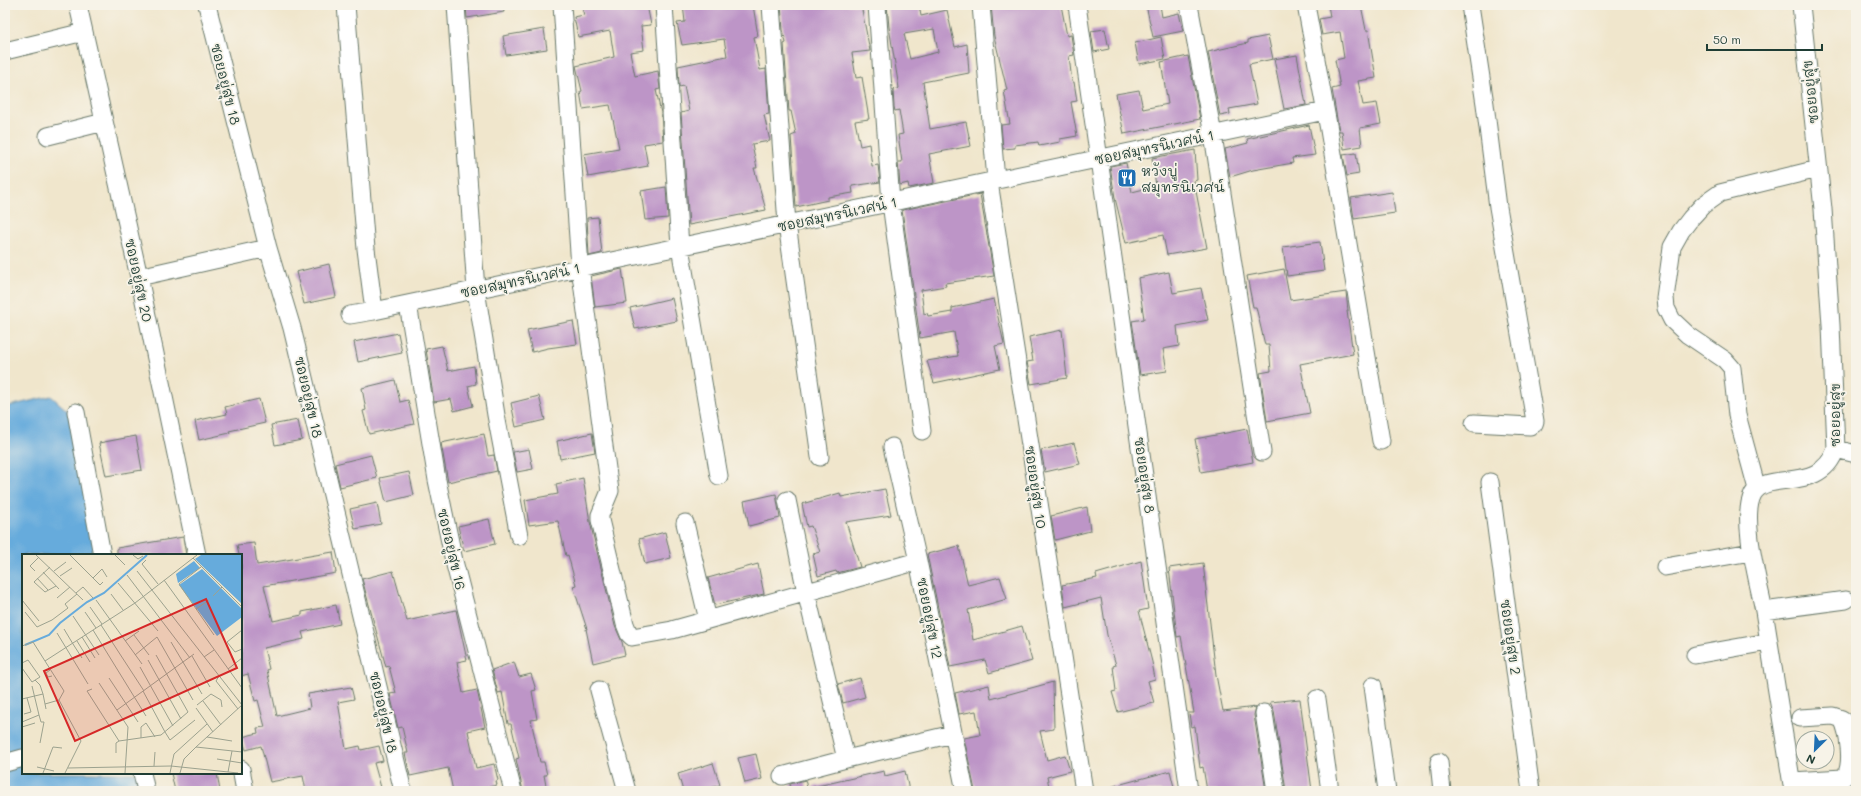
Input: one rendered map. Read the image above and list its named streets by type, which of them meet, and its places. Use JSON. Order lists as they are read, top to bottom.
{
  "streets": {
    "street": [
      "ซอยอยู่สุข 18",
      "ซอยอยู่สุข",
      "ซอยสมุทรนิเวศน์ 1",
      "ซอยอยู่สุข 20",
      "ซอยอยู่สุข 8",
      "ซอยอยู่สุข 10",
      "ซอยอยู่สุข 16",
      "ซอยอยู่สุข 12",
      "ซอยอยู่สุข 2"
    ]
  },
  "crossings": [
    ["ซอยสมุทรนิเวศน์ 1", "ซอยอยู่สุข 8"],
    ["ซอยสมุทรนิเวศน์ 1", "ซอยอยู่สุข 10"],
    ["ซอยสมุทรนิเวศน์ 1", "ซอยอยู่สุข 16"]
  ],
  "places": {
    "restaurant": ["หวังบู่ สมุทรนิเวศน์"]
  },
  "scale_bar": "50 m",
  "north": "bottom left"
}
